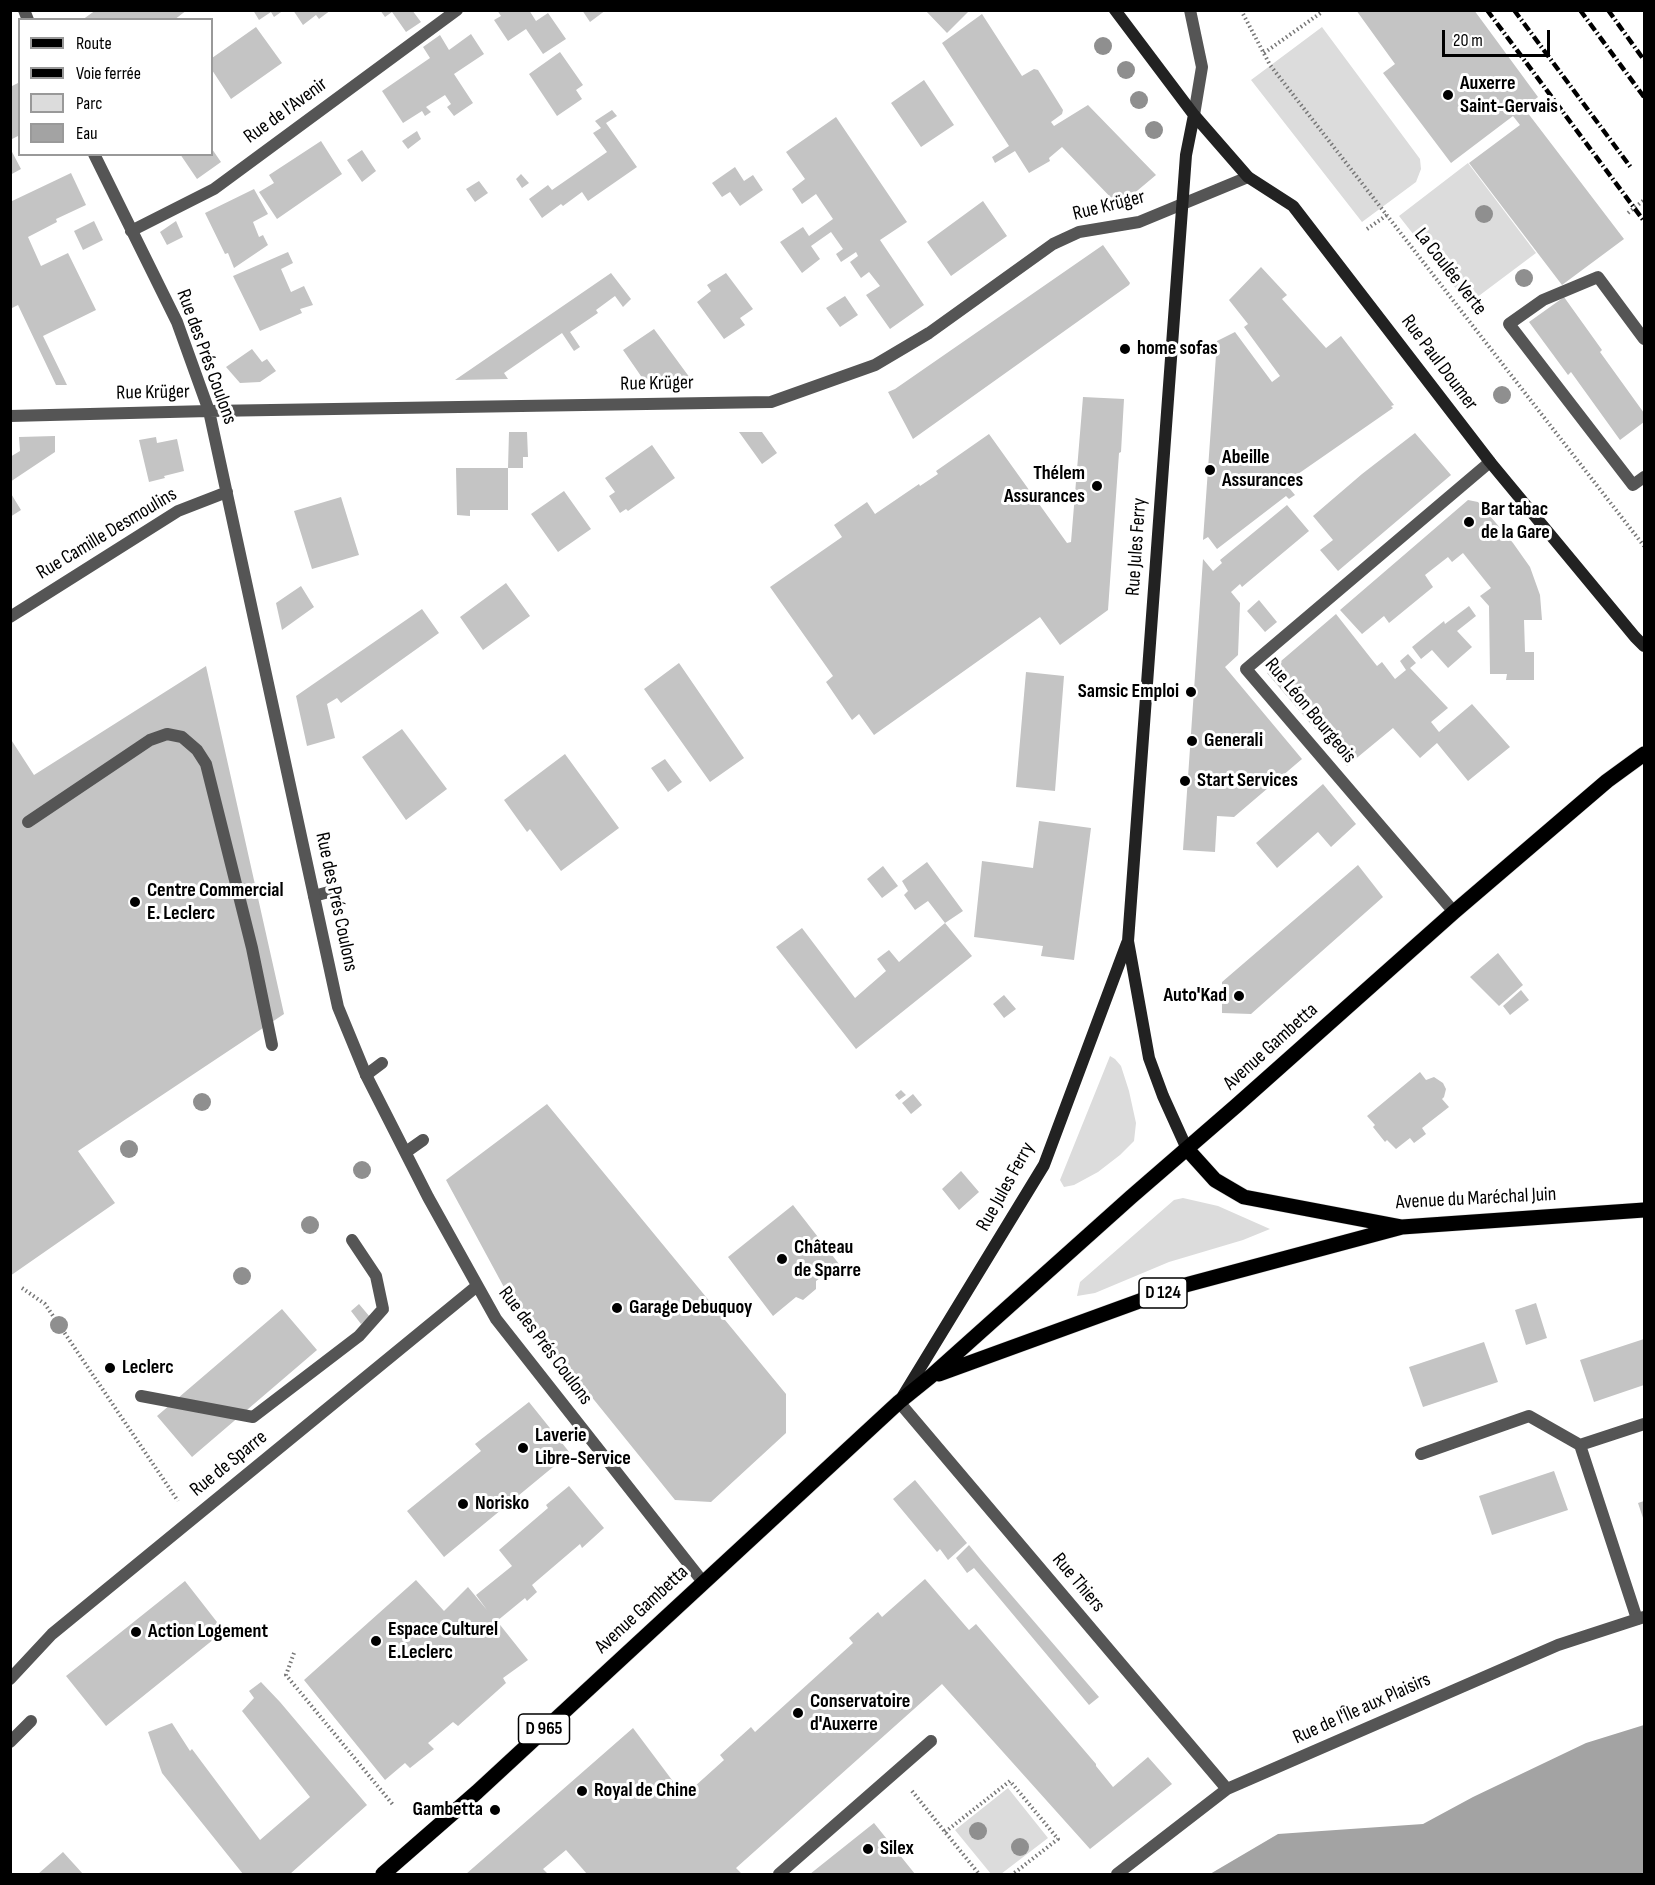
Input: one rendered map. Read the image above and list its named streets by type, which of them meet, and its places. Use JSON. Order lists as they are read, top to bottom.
{
  "streets": {
    "main road": [
      "Rue Paul Doumer",
      "Rue Jules Ferry",
      "Avenue Gambetta",
      "Avenue du Maréchal Juin",
      "D 124",
      "D 965"
    ],
    "street": [
      "Rue de l'Avenir",
      "Rue Krüger",
      "Rue des Prés Coulons",
      "Rue Camille Desmoulins",
      "Rue Léon Bourgeois",
      "Rue de Sparre",
      "Rue Thiers",
      "Rue de l'Île aux Plaisirs"
    ],
    "path": ["La Coulée Verte"]
  },
  "crossings": [
    ["Rue de l'Avenir", "Rue des Prés Coulons"],
    ["Rue Krüger", "Rue des Prés Coulons"],
    ["Rue Krüger", "Rue Paul Doumer"],
    ["Rue Krüger", "Rue Jules Ferry"],
    ["Rue des Prés Coulons", "Rue Camille Desmoulins"],
    ["Rue des Prés Coulons", "Avenue Gambetta"],
    ["Rue des Prés Coulons", "Rue de Sparre"],
    ["Rue Paul Doumer", "Rue Jules Ferry"],
    ["Rue Paul Doumer", "Rue Léon Bourgeois"],
    ["Rue Jules Ferry", "Avenue Gambetta"],
    ["Rue Jules Ferry", "Avenue du Maréchal Juin"],
    ["Rue Jules Ferry", "Rue Thiers"],
    ["Rue Léon Bourgeois", "Avenue Gambetta"],
    ["Avenue Gambetta", "Avenue du Maréchal Juin"],
    ["Avenue Gambetta", "Rue Thiers"],
    ["Rue Thiers", "Rue de l'Île aux Plaisirs"]
  ],
  "places": [
    "Auxerre Saint-Gervais",
    "home sofas",
    "Abeille Assurances",
    "Thélem Assurances",
    "Bar tabac de la Gare",
    "Samsic Emploi",
    "Generali",
    "Start Services",
    "Centre Commercial E. Leclerc",
    "Auto'Kad",
    "Château de Sparre",
    "Garage Debuquoy",
    "Leclerc",
    "Laverie Libre-Service",
    "Norisko",
    "Action Logement",
    "Espace Culturel E.Leclerc",
    "Conservatoire d'Auxerre",
    "Royal de Chine",
    "Gambetta",
    "Silex"
  ],
  "legend": [
    "Route",
    "Voie ferrée",
    "Parc",
    "Eau"
  ],
  "scale_bar": "20 m"
}
